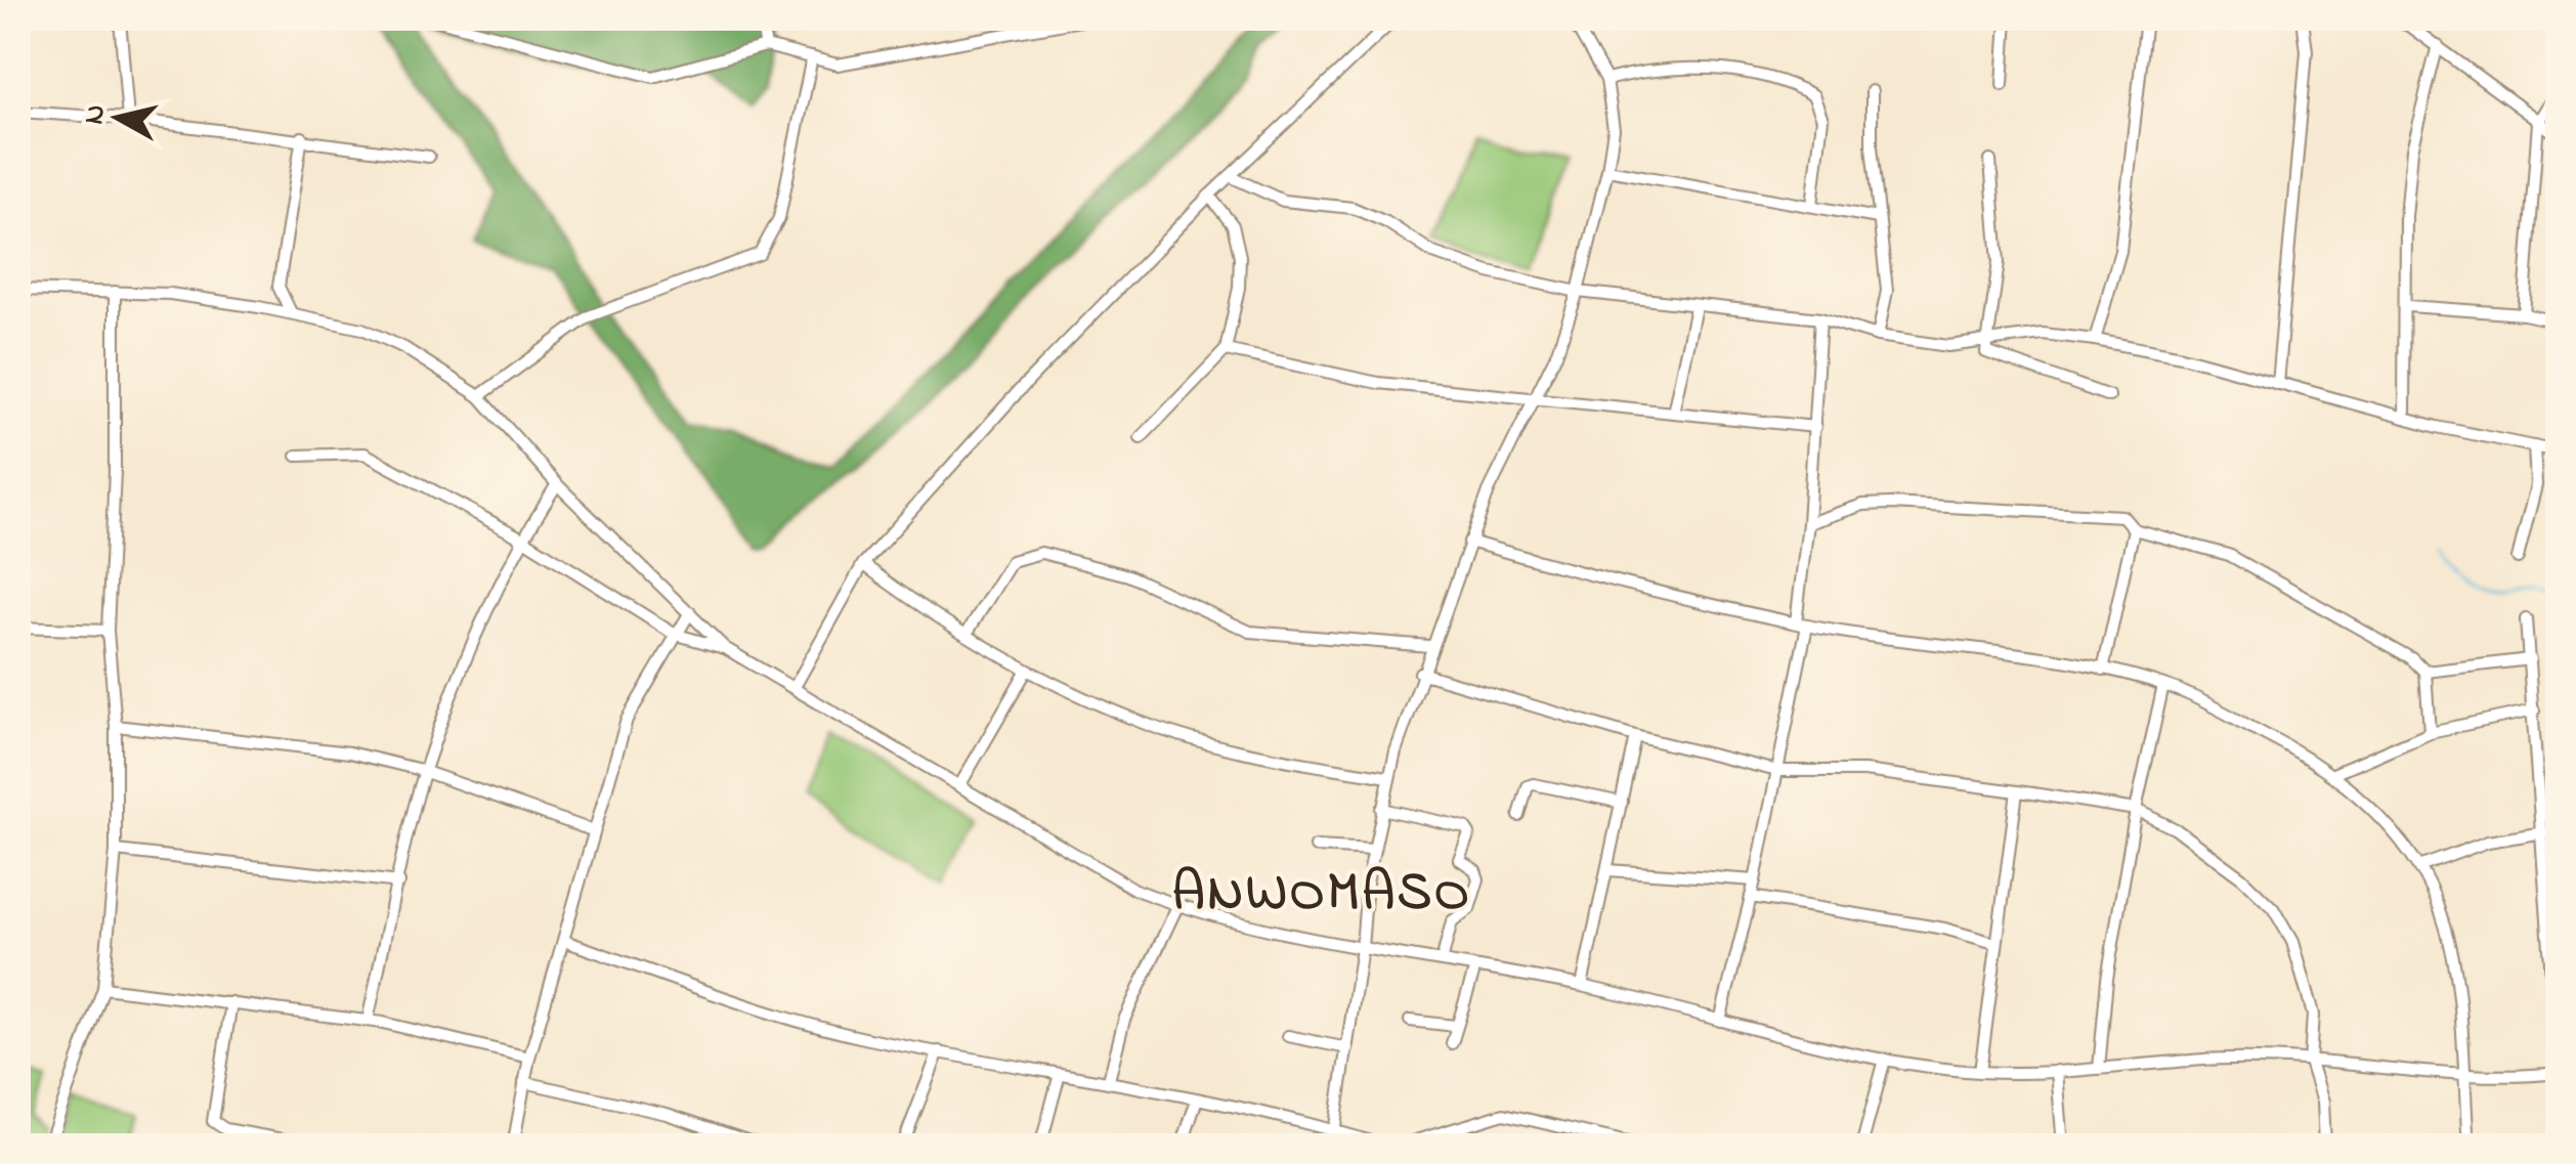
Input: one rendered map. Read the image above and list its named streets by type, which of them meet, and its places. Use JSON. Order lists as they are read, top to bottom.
{
  "districts": ["ANWOMASO"],
  "north": "left"
}
